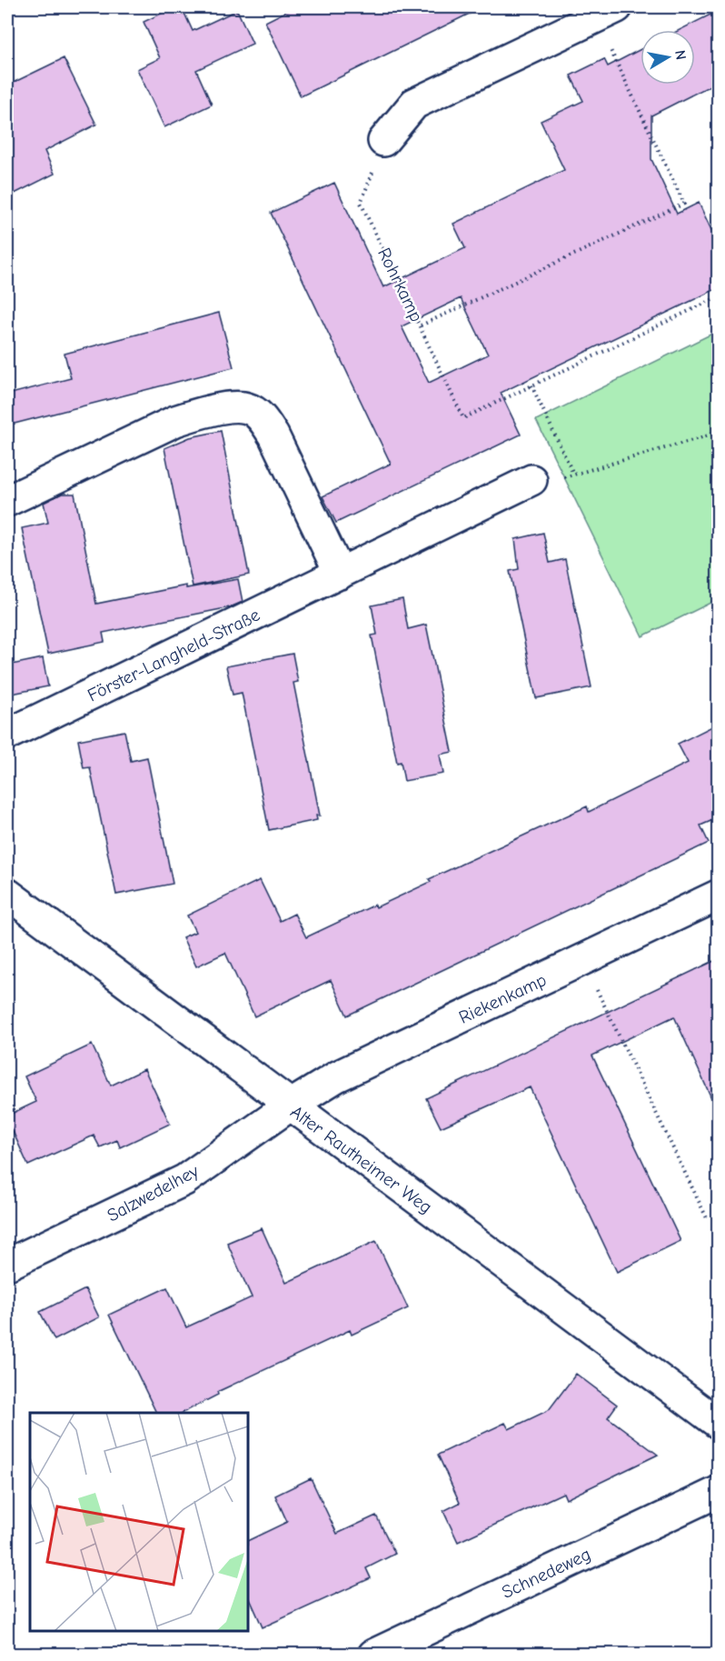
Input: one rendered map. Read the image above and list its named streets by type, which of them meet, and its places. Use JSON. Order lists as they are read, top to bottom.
{
  "streets": {
    "street": [
      "Förster-Langheld-Straße",
      "Riekenkamp",
      "Alter Rautheimer Weg",
      "Salzwedelhey",
      "Schnedeweg"
    ],
    "path": ["Rohrkamp"]
  },
  "crossings": [
    ["Riekenkamp", "Alter Rautheimer Weg"],
    ["Riekenkamp", "Salzwedelhey"],
    ["Alter Rautheimer Weg", "Salzwedelhey"]
  ],
  "north": "right"
}
